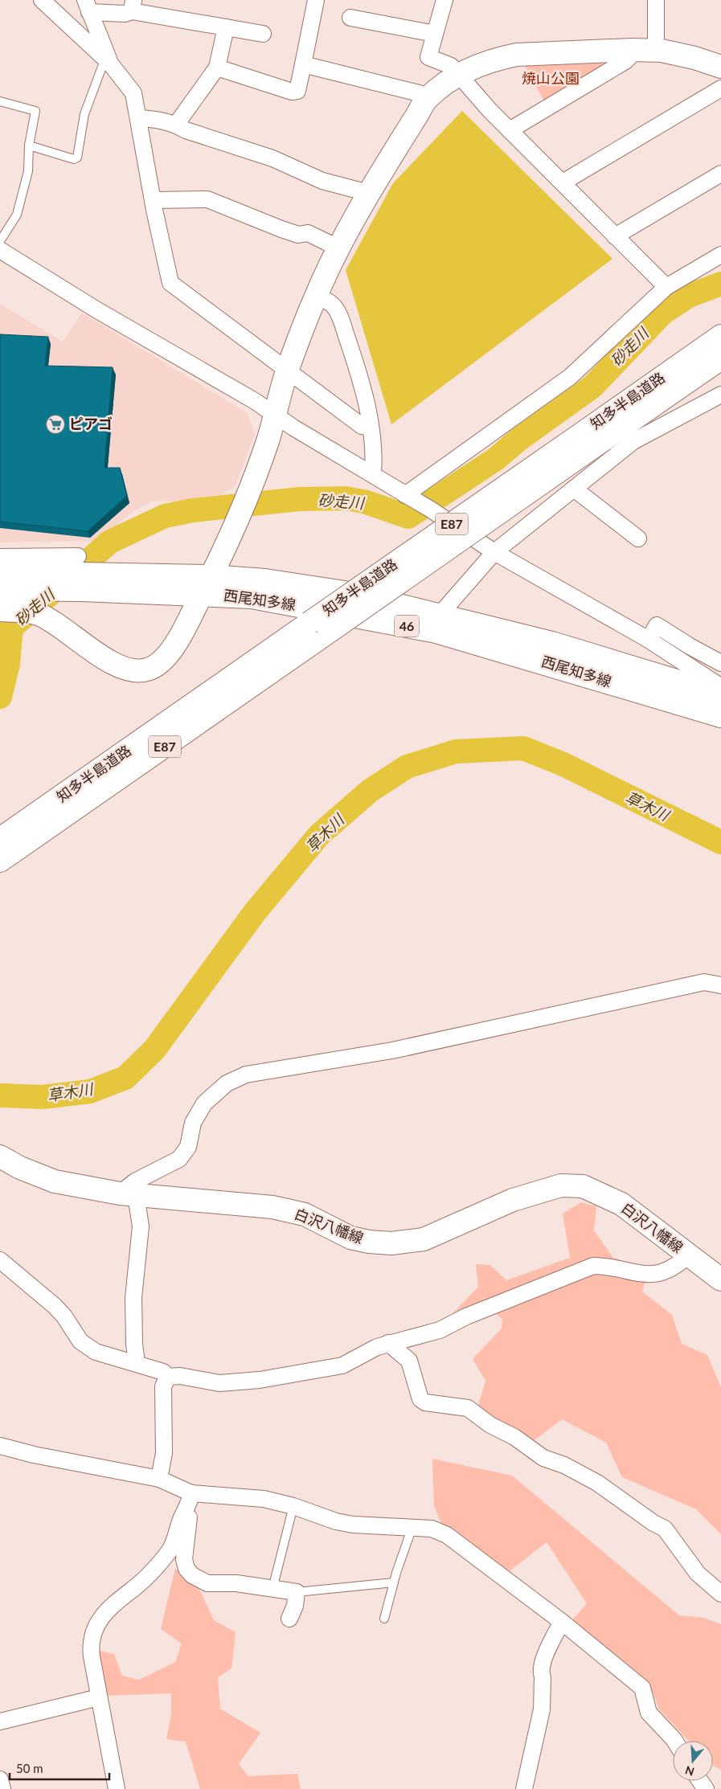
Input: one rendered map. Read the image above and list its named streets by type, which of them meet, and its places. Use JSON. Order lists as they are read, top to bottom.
{
  "streets": {
    "main road": [
      "知多半島道路",
      "E87",
      "西尾知多線",
      "46",
      "白沢八幡線"
    ]
  },
  "water": ["砂走川", "草木川"],
  "parks": ["焼山公園"],
  "places": {
    "supermarket": ["ピアゴ"]
  },
  "scale_bar": "50 m",
  "north": "bottom"
}
